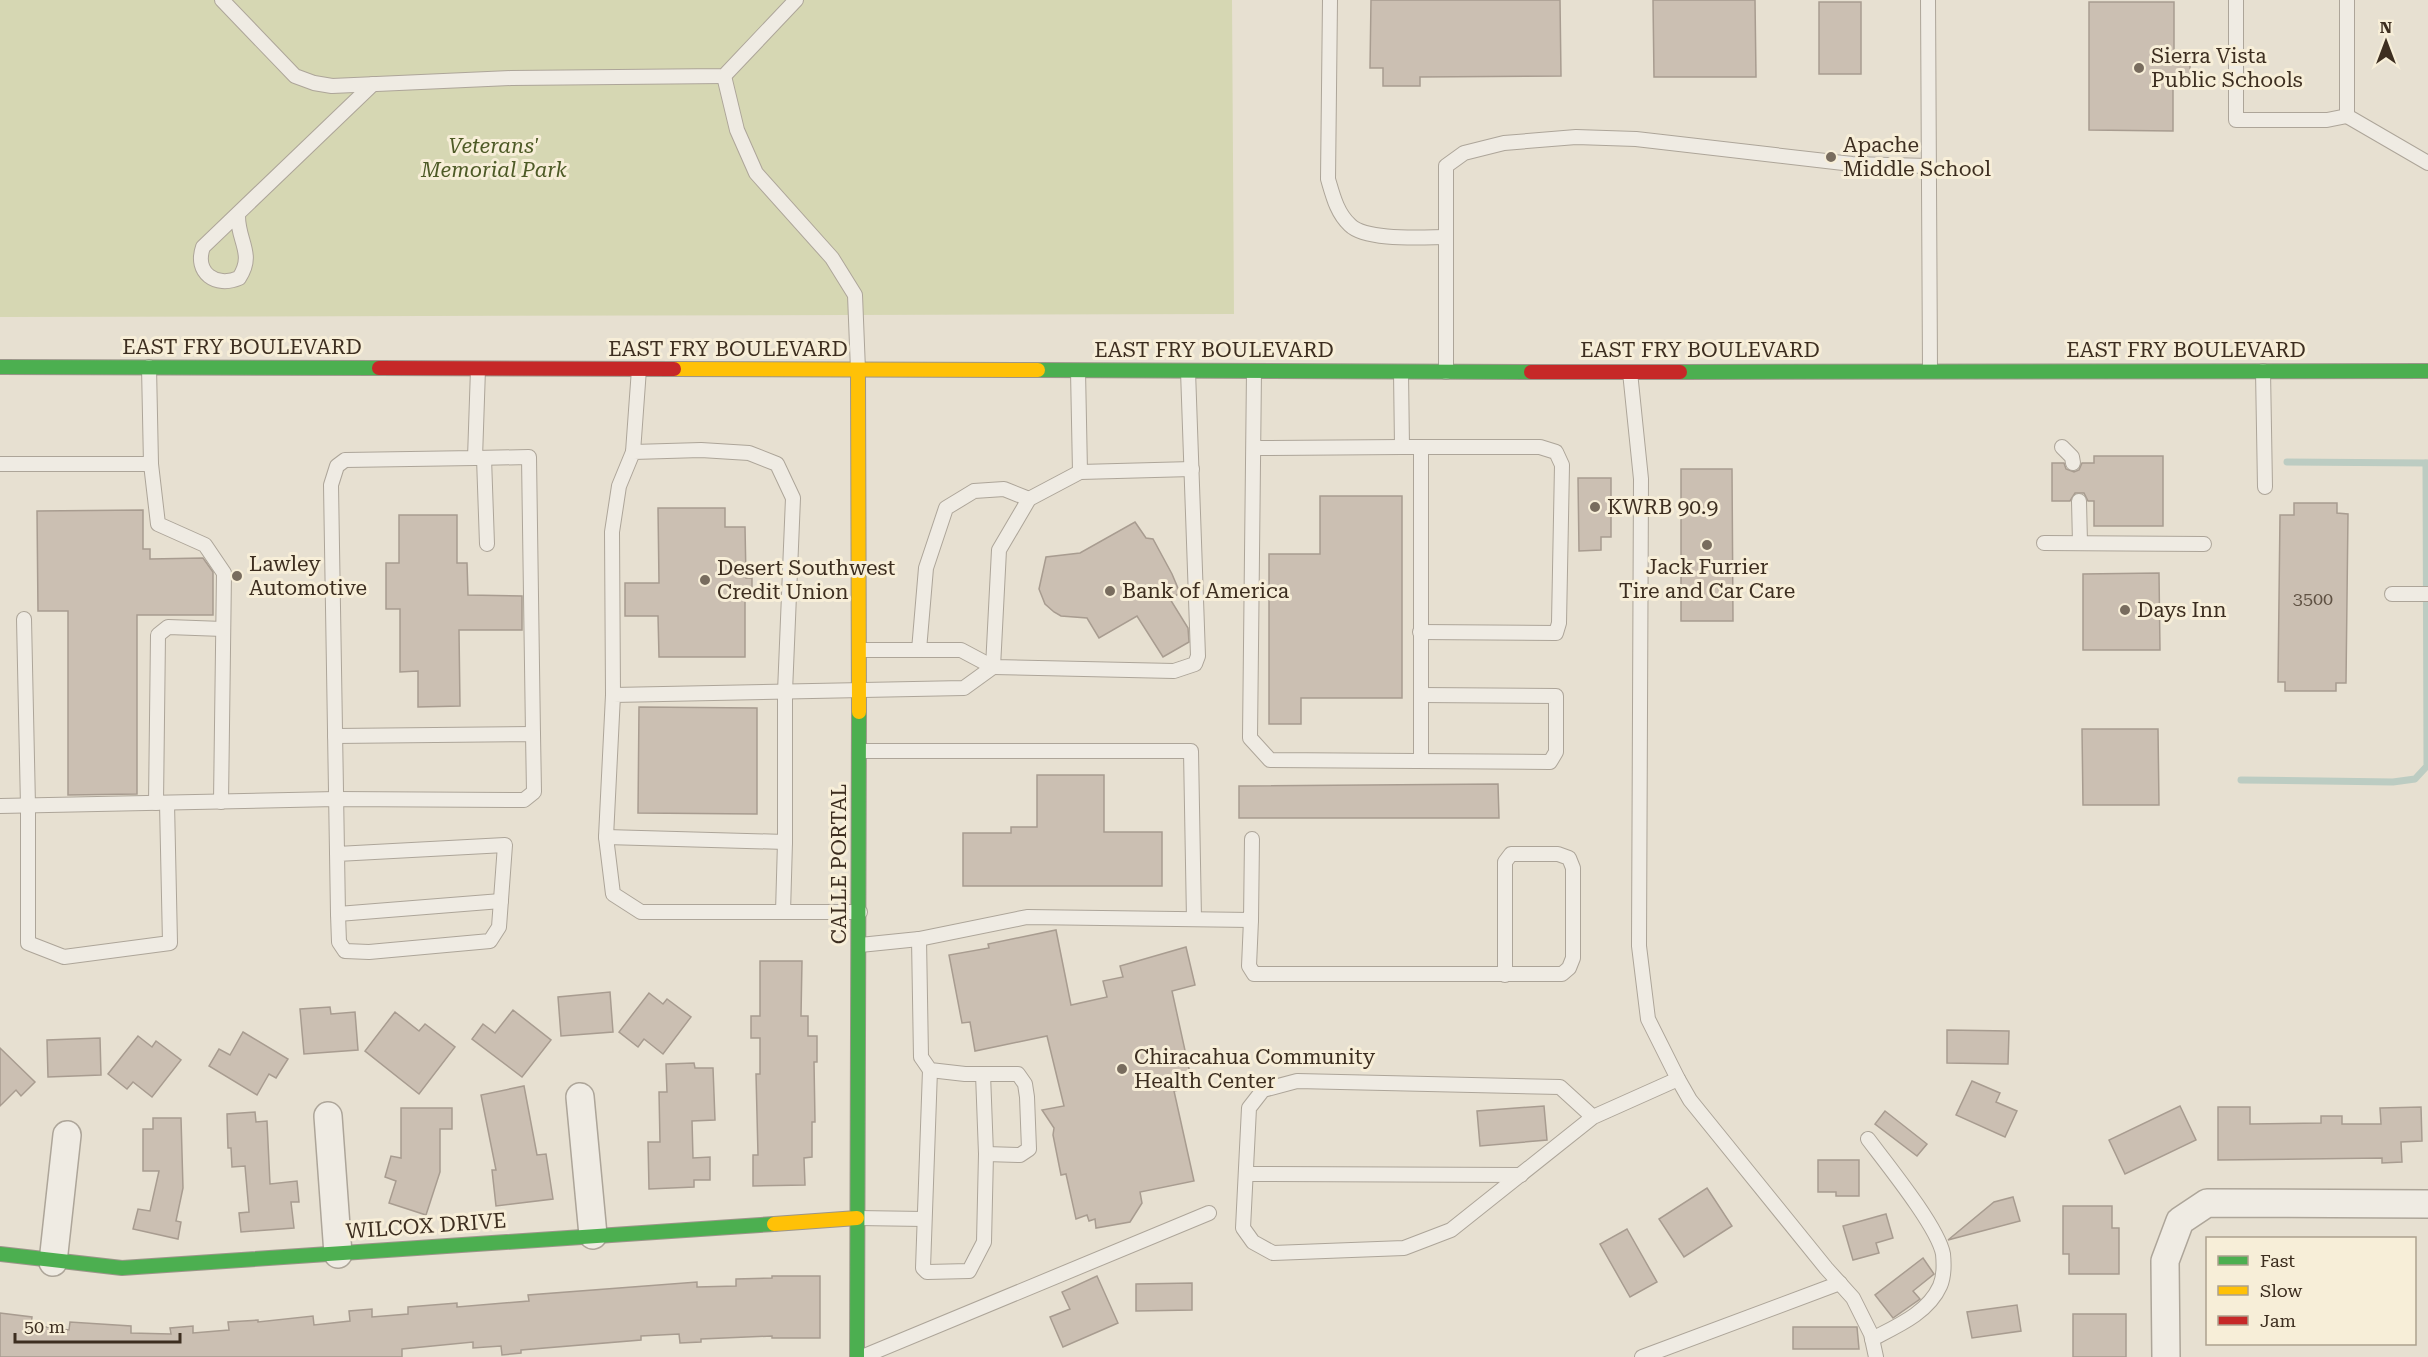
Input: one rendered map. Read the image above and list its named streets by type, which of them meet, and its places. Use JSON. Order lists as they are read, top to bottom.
{
  "streets": {
    "main road": ["EAST FRY BOULEVARD", "CALLE PORTAL", "WILCOX DRIVE"]
  },
  "crossings": [
    ["EAST FRY BOULEVARD", "CALLE PORTAL"],
    ["CALLE PORTAL", "WILCOX DRIVE"]
  ],
  "parks": ["Veterans' Memorial Park"],
  "places": [
    "Sierra Vista Public Schools",
    "Apache Middle School",
    "KWRB 90.9",
    "Jack Furrier Tire and Car Care",
    "Lawley Automotive",
    "Desert Southwest Credit Union",
    "Bank of America",
    "Days Inn",
    "Chiracahua Community Health Center"
  ],
  "house_numbers": ["3500"],
  "legend": ["Fast", "Slow", "Jam"],
  "scale_bar": "50 m",
  "north": "top"
}
